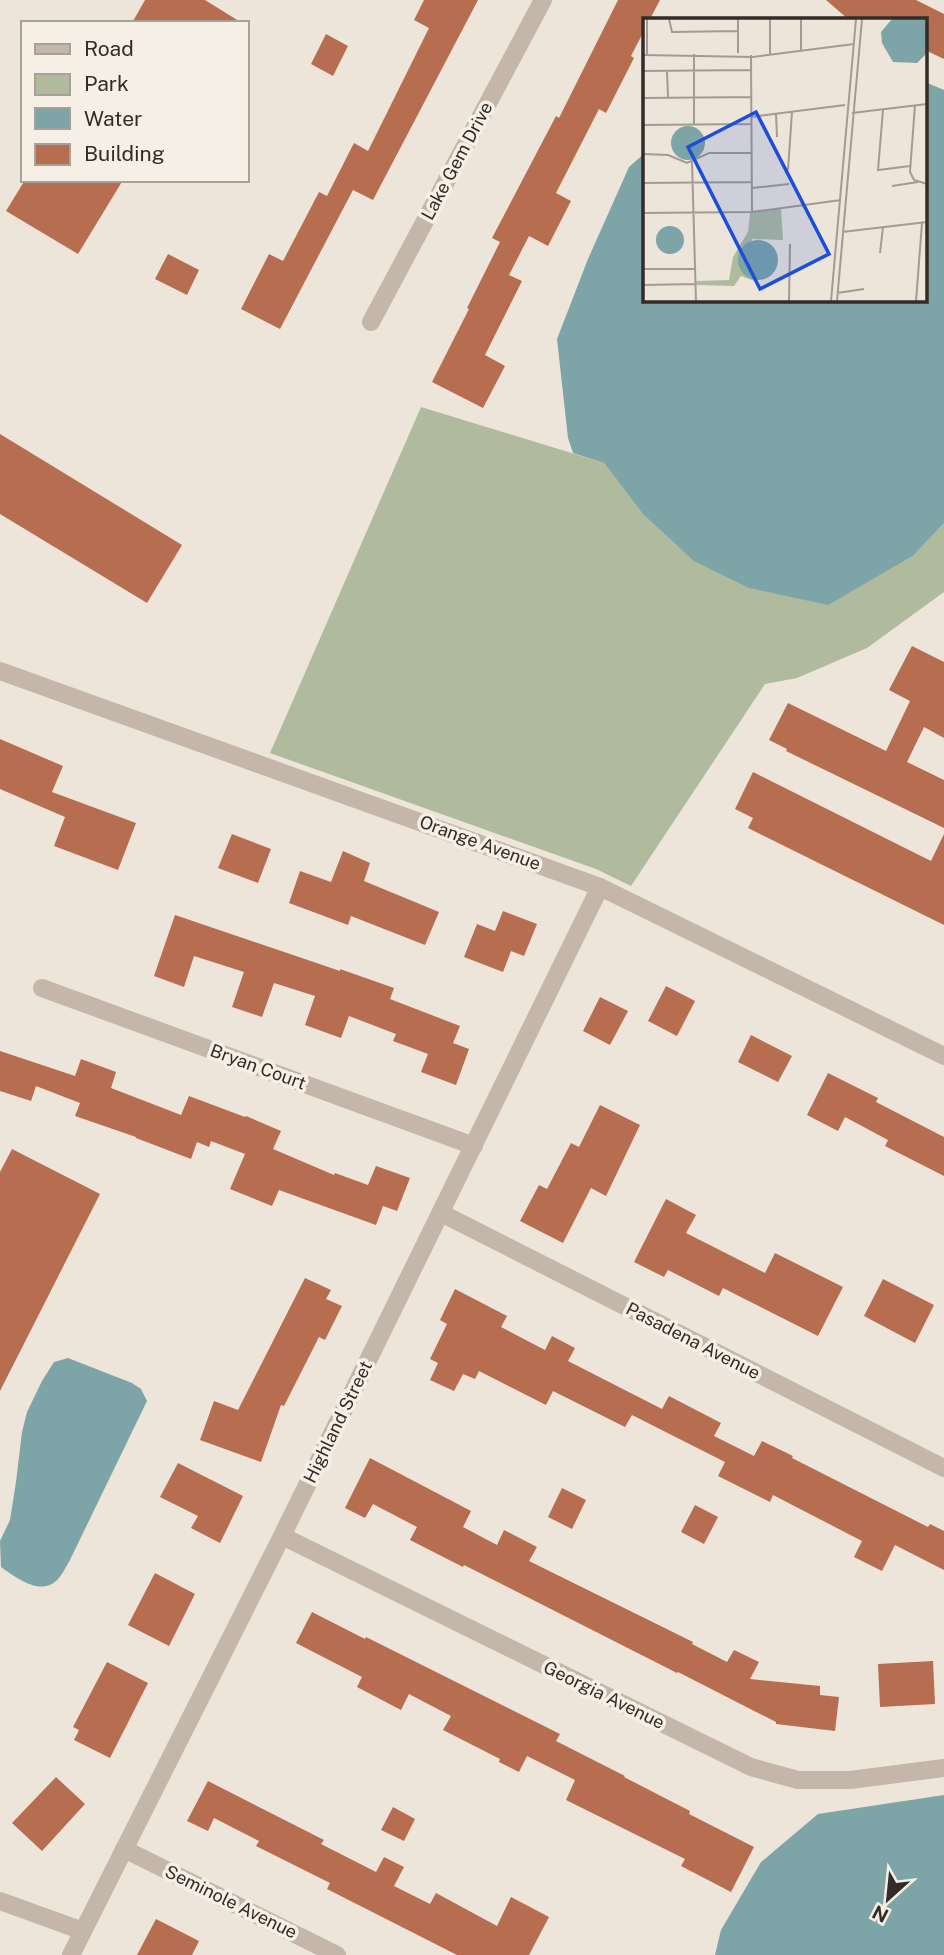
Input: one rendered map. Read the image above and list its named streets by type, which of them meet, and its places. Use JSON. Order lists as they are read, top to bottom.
{
  "streets": {
    "street": [
      "Lake Gem Drive",
      "Orange Avenue",
      "Bryan Court",
      "Pasadena Avenue",
      "Highland Street",
      "Georgia Avenue",
      "Seminole Avenue"
    ]
  },
  "crossings": [
    ["Orange Avenue", "Highland Street"],
    ["Bryan Court", "Highland Street"],
    ["Pasadena Avenue", "Highland Street"],
    ["Highland Street", "Georgia Avenue"],
    ["Highland Street", "Seminole Avenue"]
  ],
  "legend": [
    "Road",
    "Park",
    "Water",
    "Building"
  ],
  "north": "bottom left"
}
